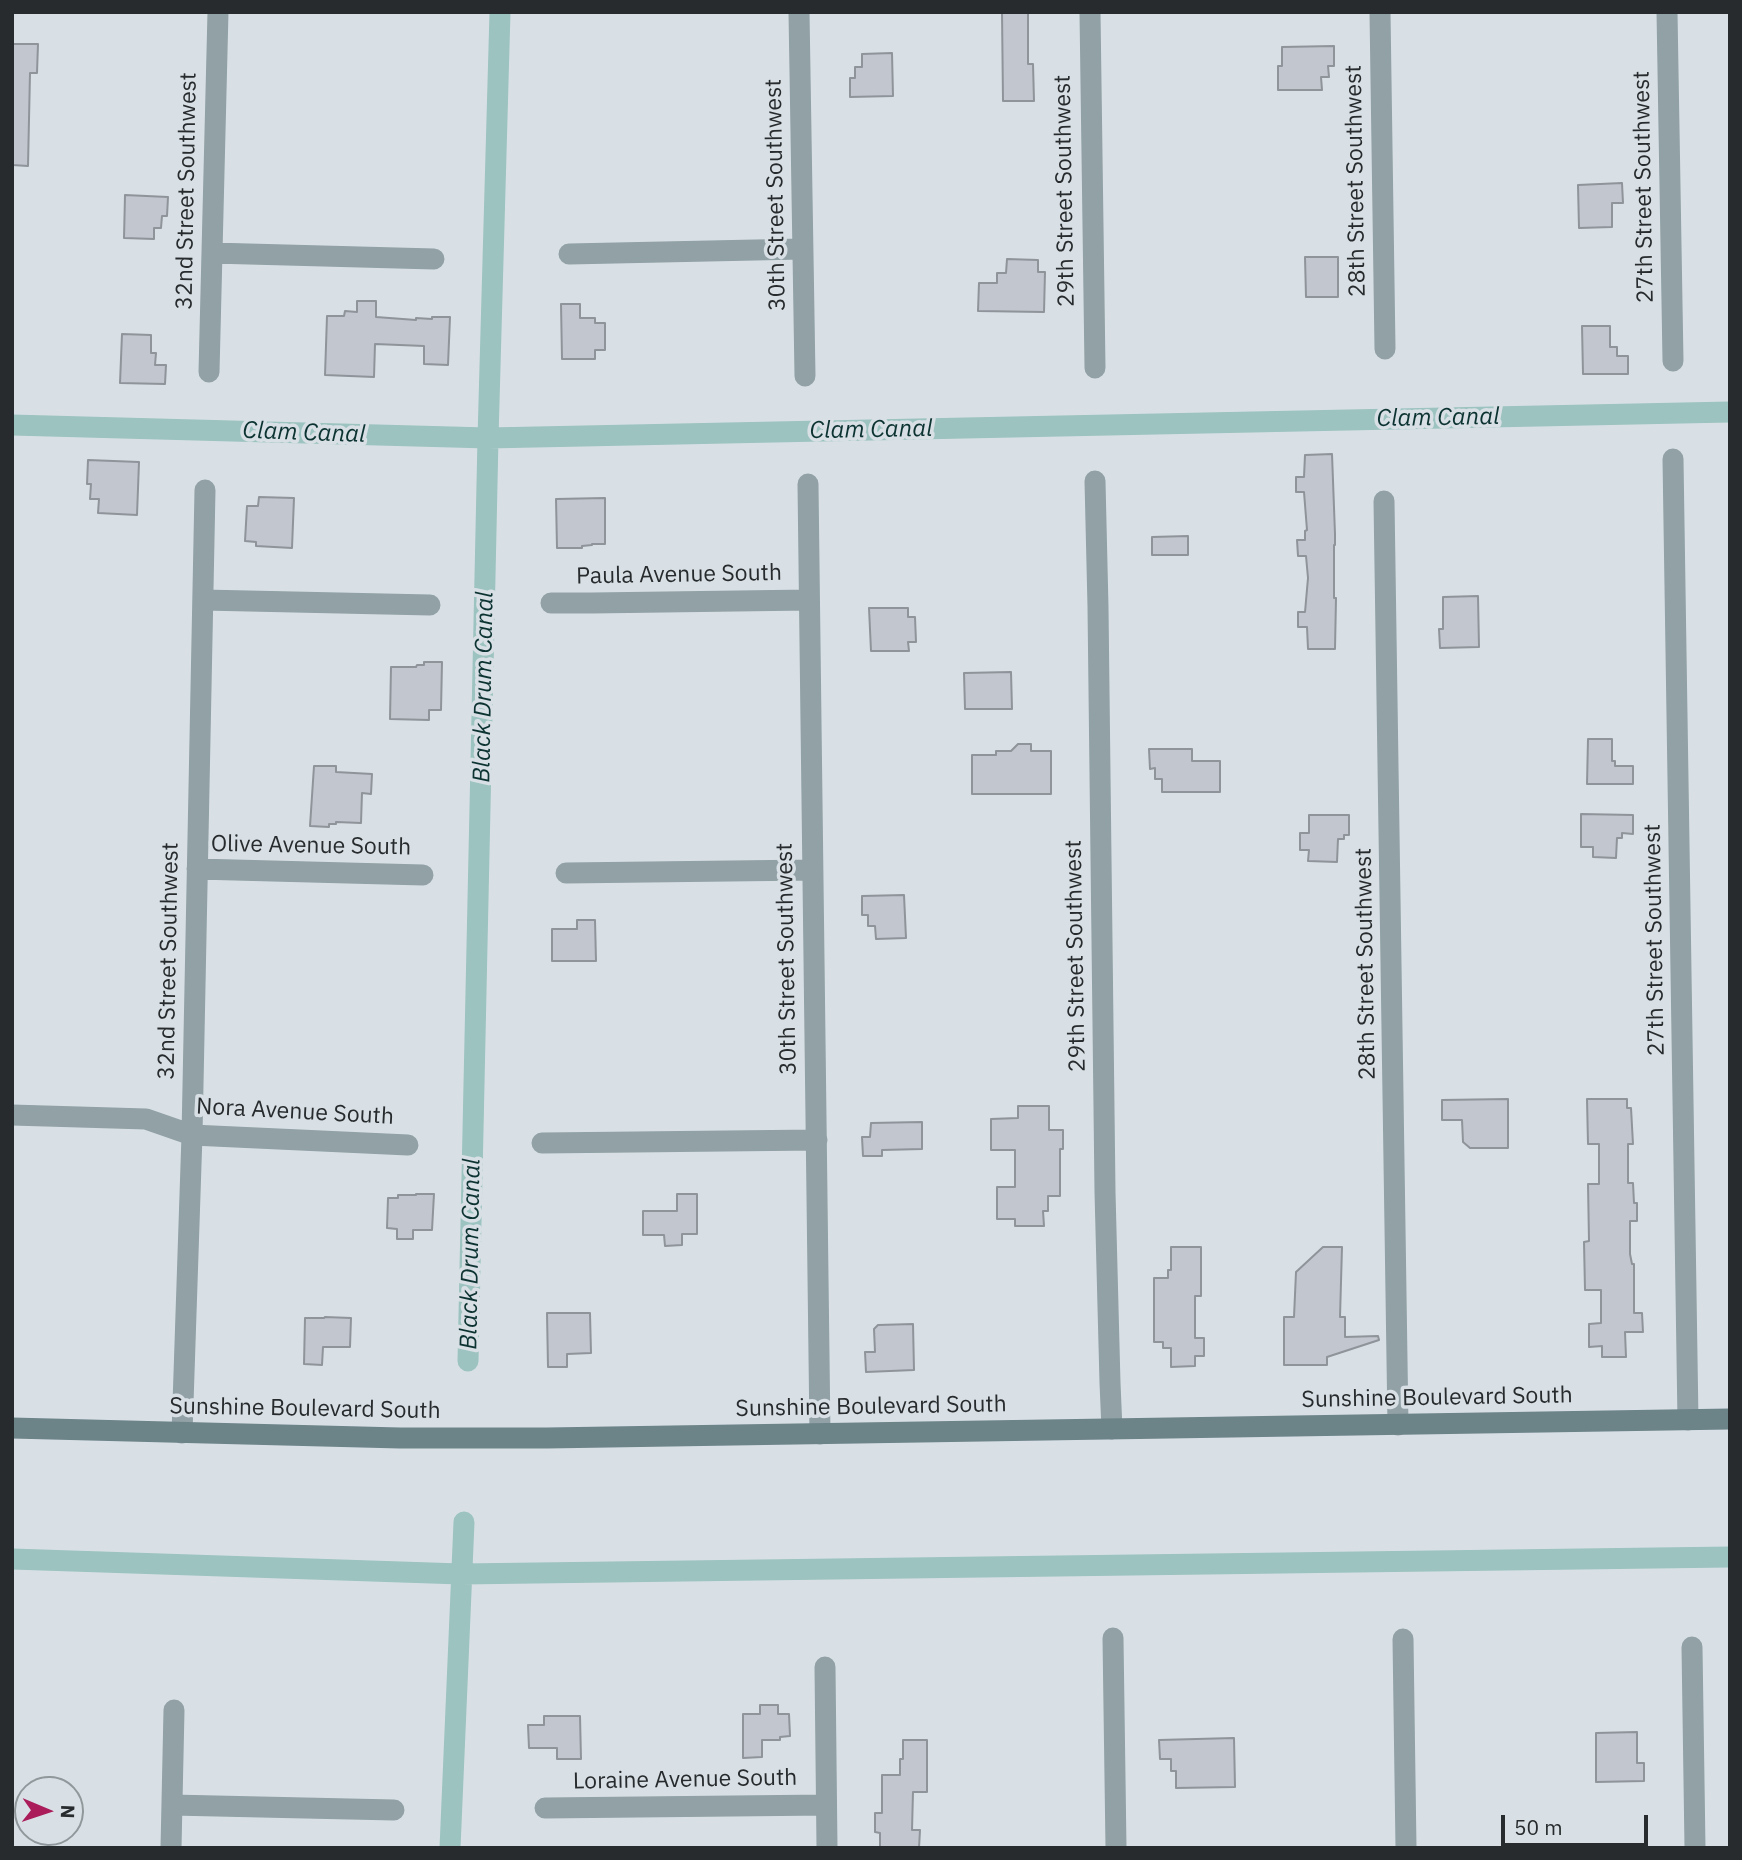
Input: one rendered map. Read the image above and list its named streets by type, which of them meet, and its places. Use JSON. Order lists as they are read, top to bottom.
{
  "streets": {
    "street": [
      "28th Street Southwest",
      "27th Street Southwest",
      "32nd Street Southwest",
      "29th Street Southwest",
      "30th Street Southwest",
      "Paula Avenue South",
      "Olive Avenue South",
      "Nora Avenue South",
      "Sunshine Boulevard South",
      "Loraine Avenue South"
    ]
  },
  "crossings": [
    ["28th Street Southwest", "Sunshine Boulevard South"],
    ["27th Street Southwest", "Sunshine Boulevard South"],
    ["32nd Street Southwest", "Olive Avenue South"],
    ["32nd Street Southwest", "Nora Avenue South"],
    ["32nd Street Southwest", "Sunshine Boulevard South"],
    ["29th Street Southwest", "Sunshine Boulevard South"],
    ["30th Street Southwest", "Paula Avenue South"],
    ["30th Street Southwest", "Sunshine Boulevard South"]
  ],
  "water": ["Clam Canal", "Black Drum Canal"],
  "scale_bar": "50 m",
  "north": "right"
}
